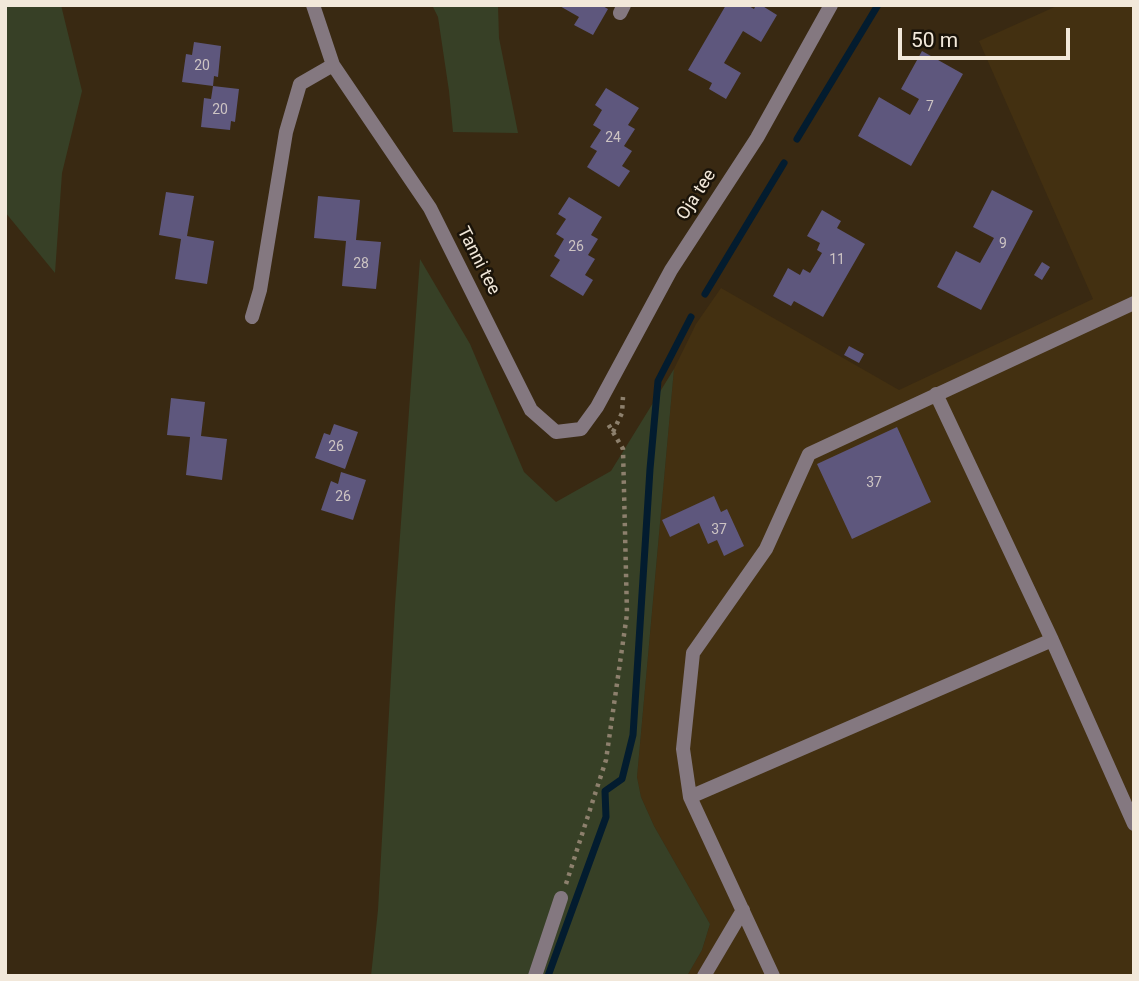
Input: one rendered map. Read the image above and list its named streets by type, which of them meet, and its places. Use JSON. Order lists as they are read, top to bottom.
{
  "streets": {
    "street": ["Oja tee", "Tanni tee"]
  },
  "crossings": [
    ["Oja tee", "Tanni tee"]
  ],
  "house_numbers": [
    "20",
    "7",
    "20",
    "24",
    "9",
    "26",
    "11",
    "28",
    "26",
    "37",
    "26",
    "37"
  ],
  "scale_bar": "50 m"
}
